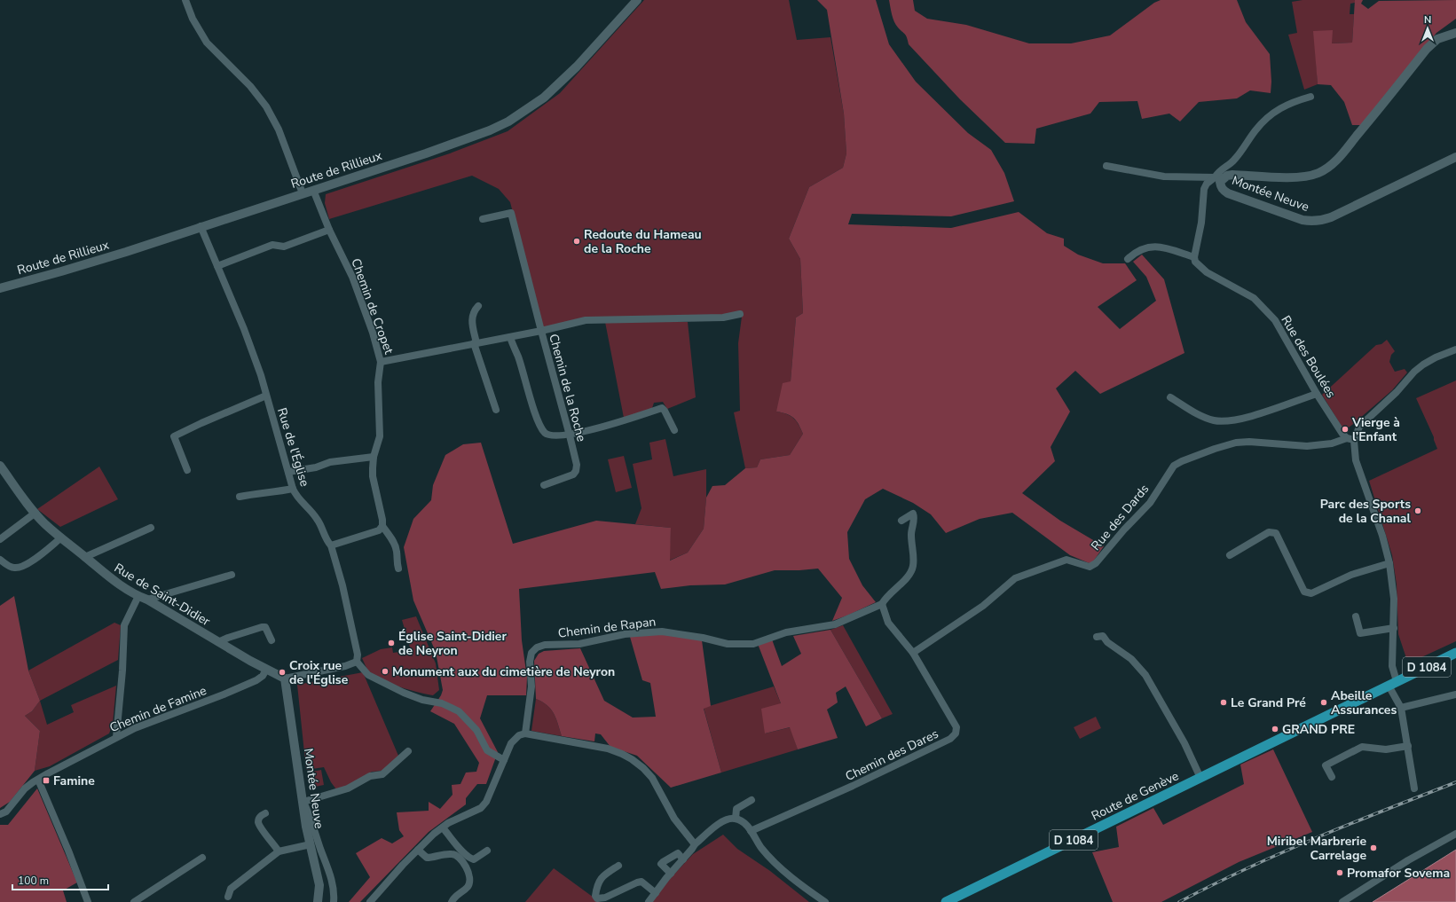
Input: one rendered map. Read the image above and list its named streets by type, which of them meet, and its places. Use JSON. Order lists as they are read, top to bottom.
{
  "streets": {
    "main road": ["D 1084", "Route de Genève"],
    "street": [
      "Route de Rillieux",
      "Montée Neuve",
      "Chemin de Cropet",
      "Rue des Boulées",
      "Chemin de la Roche",
      "Rue de l'Église",
      "Rue des Dards",
      "Rue de Saint-Didier",
      "Chemin de Rapan",
      "Chemin de Famine",
      "Chemin des Dares"
    ]
  },
  "crossings": [
    ["Route de Rillieux", "Chemin de Cropet"],
    ["Route de Rillieux", "Rue de l'Église"],
    ["Montée Neuve", "Rue de Saint-Didier"],
    ["Chemin de Cropet", "Chemin de la Roche"],
    ["Rue des Boulées", "Rue des Dards"],
    ["Rue des Dards", "Chemin des Dares"],
    ["Rue de Saint-Didier", "Chemin de Famine"],
    ["Chemin de Rapan", "Chemin des Dares"],
    ["D 1084", "Route de Genève"]
  ],
  "places": {
    "other": [
      "Redoute du Hameau de la Roche",
      "Vierge à l’Enfant",
      "Parc des Sports de la Chanal",
      "Église Saint-Didier de Neyron",
      "Monument aux du cimetière de Neyron",
      "Croix rue de l'Église",
      "Le Grand Pré",
      "Abeille Assurances",
      "GRAND PRE",
      "Miribel Marbrerie Carrelage",
      "Promafor Sovema"
    ],
    "transit": ["Famine"]
  },
  "scale_bar": "100 m",
  "north": "top"
}
